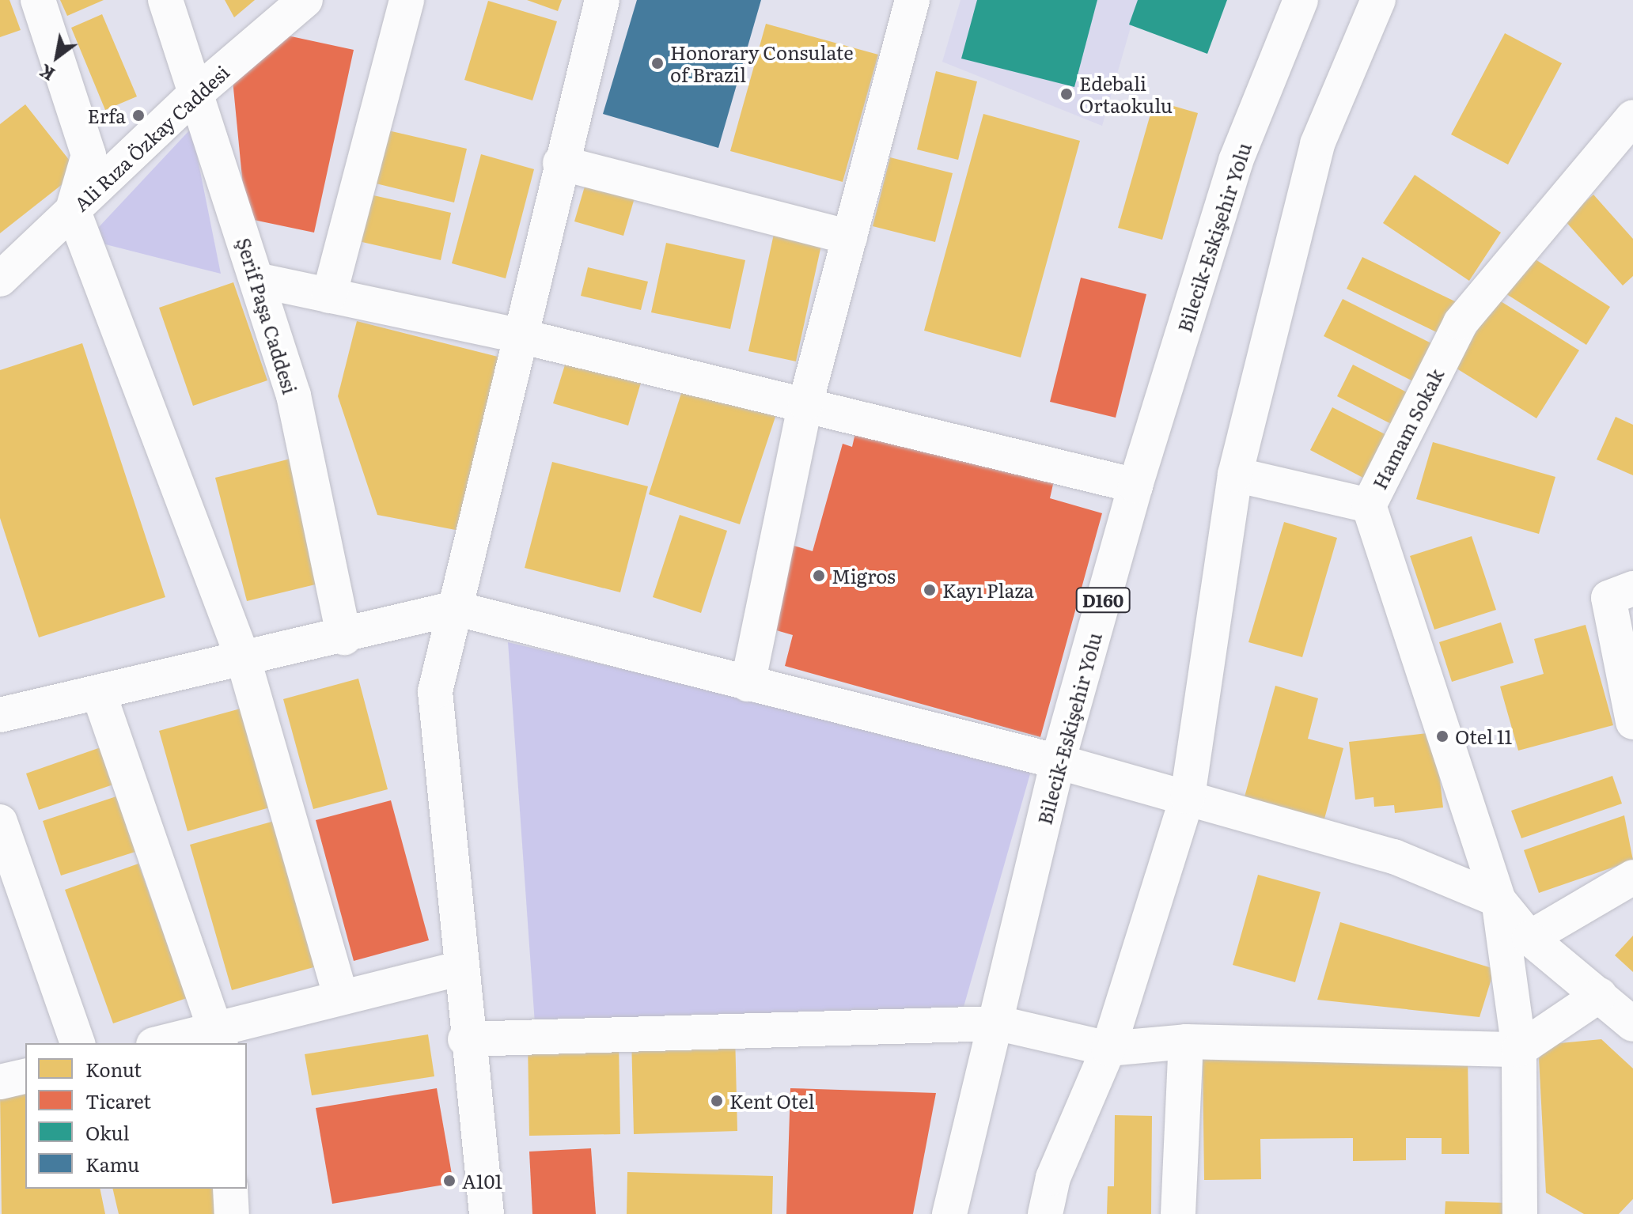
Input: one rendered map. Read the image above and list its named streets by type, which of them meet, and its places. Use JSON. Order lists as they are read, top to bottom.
{
  "streets": {
    "street": [
      "Ali Rıza Özkay Caddesi",
      "Bilecik-Eskişehir Yolu",
      "Şerif Paşa Caddesi",
      "Hamam Sokak",
      "D160"
    ]
  },
  "crossings": [
    ["Ali Rıza Özkay Caddesi", "Şerif Paşa Caddesi"]
  ],
  "places": [
    "Honorary Consulate of Brazil",
    "Edebali Ortaokulu",
    "Erfa",
    "Migros",
    "Kayı Plaza",
    "Otel 11",
    "Kent Otel",
    "A101"
  ],
  "legend": [
    "Konut",
    "Ticaret",
    "Okul",
    "Kamu"
  ],
  "north": "bottom left"
}
